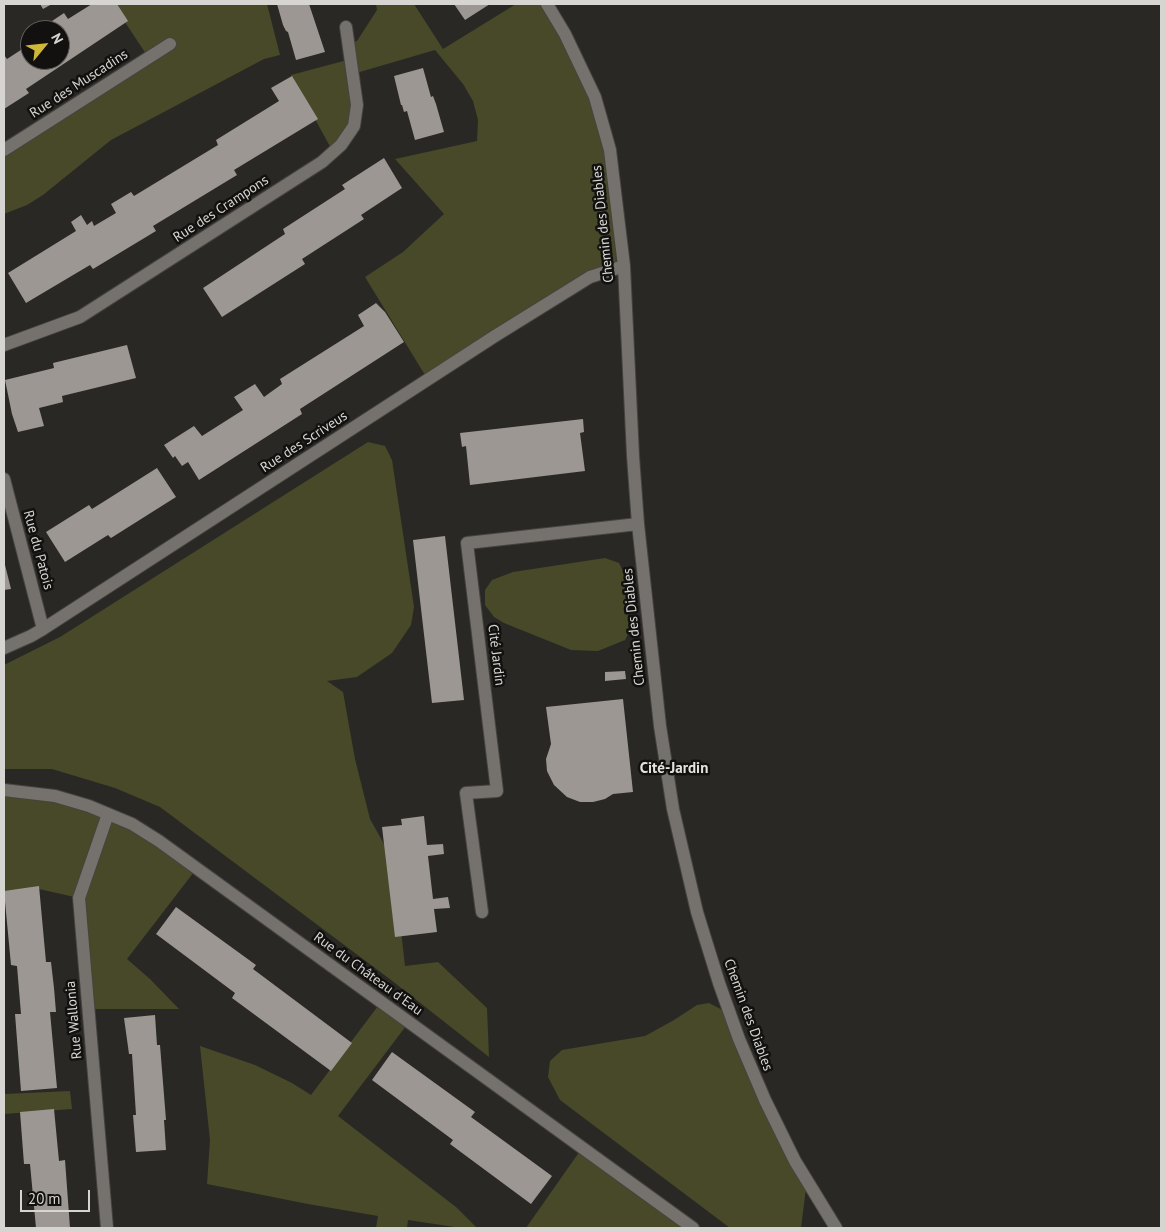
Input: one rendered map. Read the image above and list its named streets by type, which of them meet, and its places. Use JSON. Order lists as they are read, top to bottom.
{
  "streets": {
    "street": [
      "Rue des Muscadins",
      "Rue des Crampons",
      "Chemin des Diables",
      "Rue des Scriveus",
      "Rue du Patois",
      "Cité Jardin",
      "Rue du Château d'Eau",
      "Rue Wallonia"
    ]
  },
  "crossings": [
    ["Chemin des Diables", "Rue des Scriveus"],
    ["Chemin des Diables", "Cité Jardin"],
    ["Rue des Scriveus", "Rue du Patois"],
    ["Rue du Château d'Eau", "Rue Wallonia"]
  ],
  "districts": ["Cité-Jardin"],
  "scale_bar": "20 m",
  "north": "top right"
}
